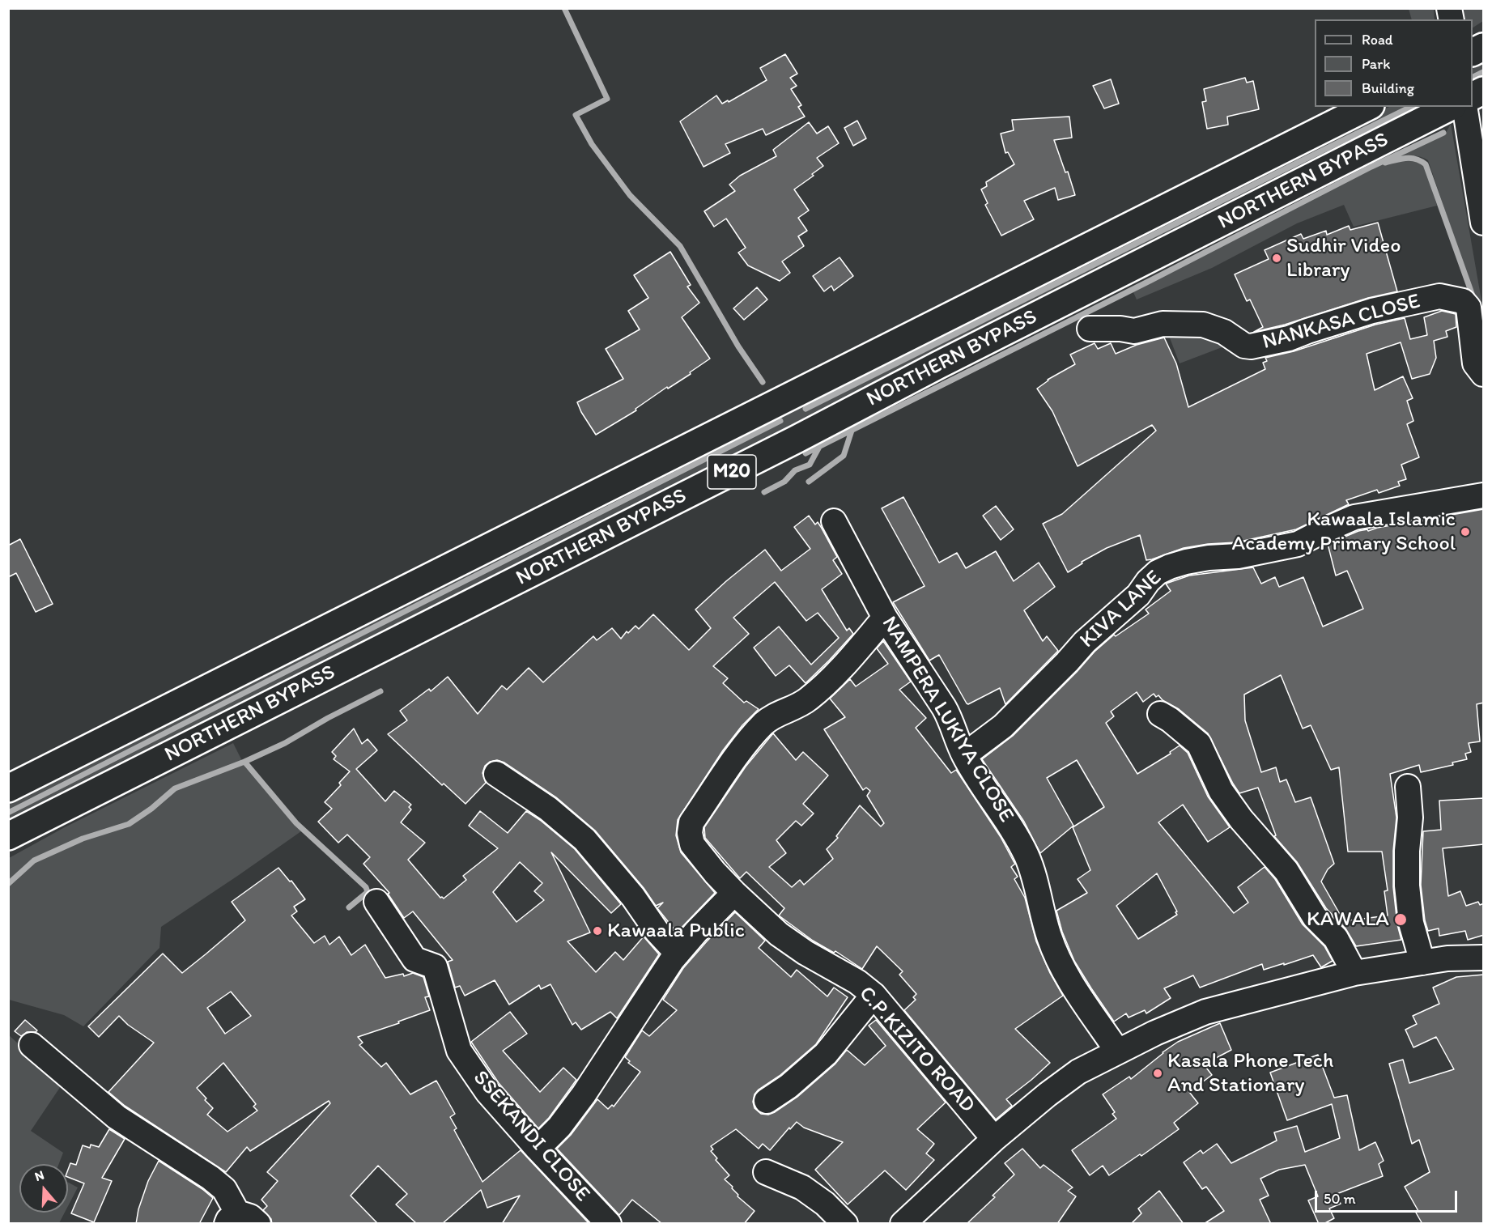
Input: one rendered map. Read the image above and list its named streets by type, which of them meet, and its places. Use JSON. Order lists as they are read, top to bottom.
{
  "streets": {
    "highway": ["NORTHERN BYPASS", "M20"],
    "street": [
      "NANKASA CLOSE",
      "KIVA LANE",
      "NAMPERA LUKIYA CLOSE",
      "C.P.KIZITO ROAD",
      "SSEKANDI CLOSE"
    ]
  },
  "crossings": [
    ["KIVA LANE", "NAMPERA LUKIYA CLOSE"],
    ["NAMPERA LUKIYA CLOSE", "C.P.KIZITO ROAD"]
  ],
  "places": [
    "Sudhir Video Library",
    "Kawaala Islamic Academy Primary School",
    "KAWALA",
    "Kawaala Public",
    "Kasala Phone Tech And Stationary"
  ],
  "legend": ["Road", "Park", "Building"],
  "scale_bar": "50 m",
  "north": "top"
}
